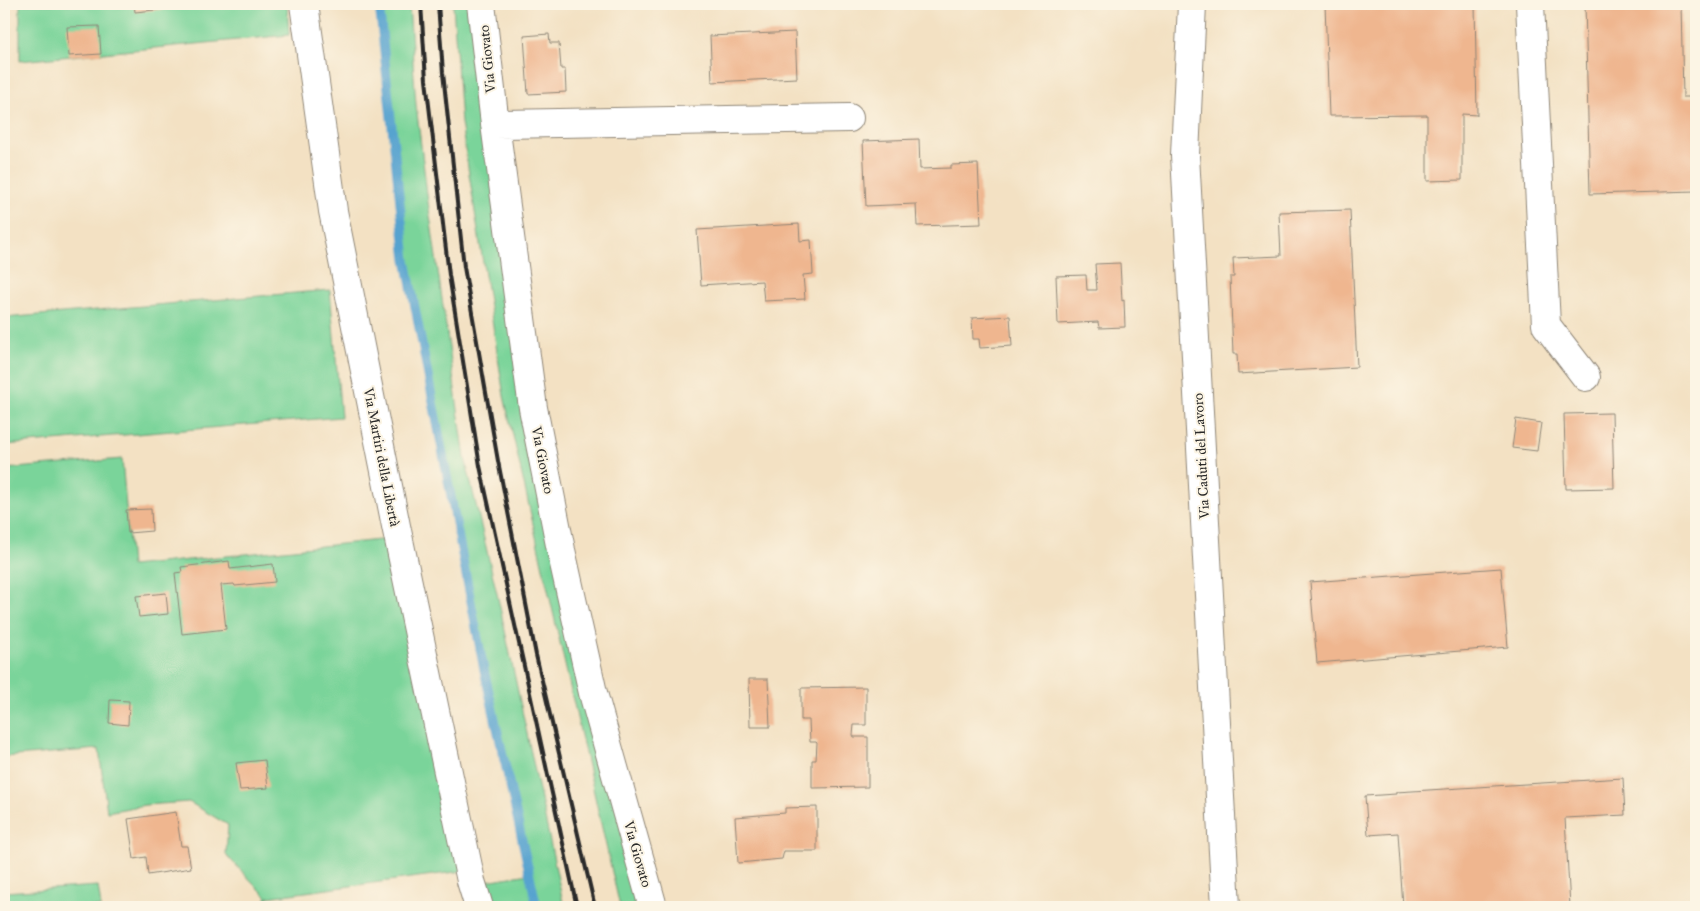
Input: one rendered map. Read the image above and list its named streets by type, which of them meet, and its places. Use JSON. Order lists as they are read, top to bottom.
{
  "streets": {
    "street": ["Via Giovato", "Via Caduti del Lavoro", "Via Martiri della Libertà"]
  }
}
